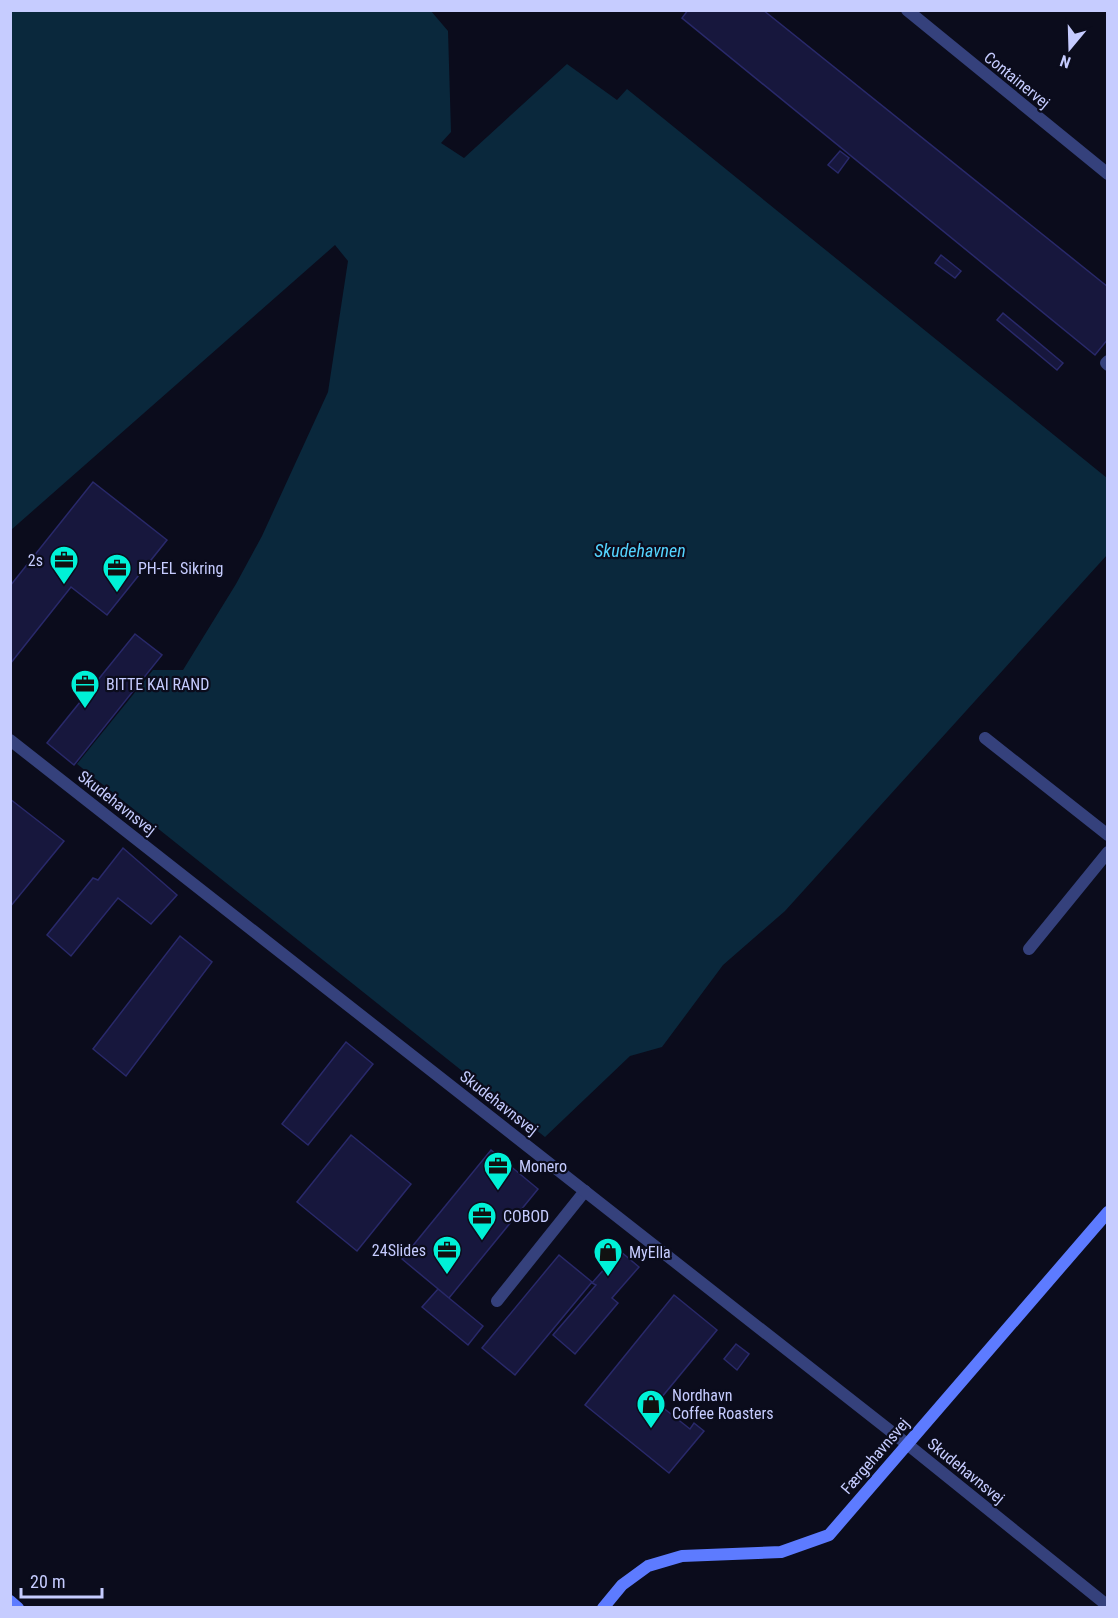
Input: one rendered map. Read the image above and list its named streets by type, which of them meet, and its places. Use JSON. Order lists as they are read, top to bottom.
{
  "streets": {
    "street": ["Containervej", "Skudehavnsvej", "Færgehavnsvej"]
  },
  "crossings": [
    ["Skudehavnsvej", "Færgehavnsvej"]
  ],
  "water": ["Skudehavnen"],
  "places": {
    "office": [
      "2s",
      "PH-EL Sikring",
      "BITTE KAI RAND",
      "Monero",
      "COBOD",
      "24Slides"
    ],
    "shop": ["MyElla", "Nordhavn Coffee Roasters"]
  },
  "scale_bar": "20 m",
  "north": "bottom"
}
